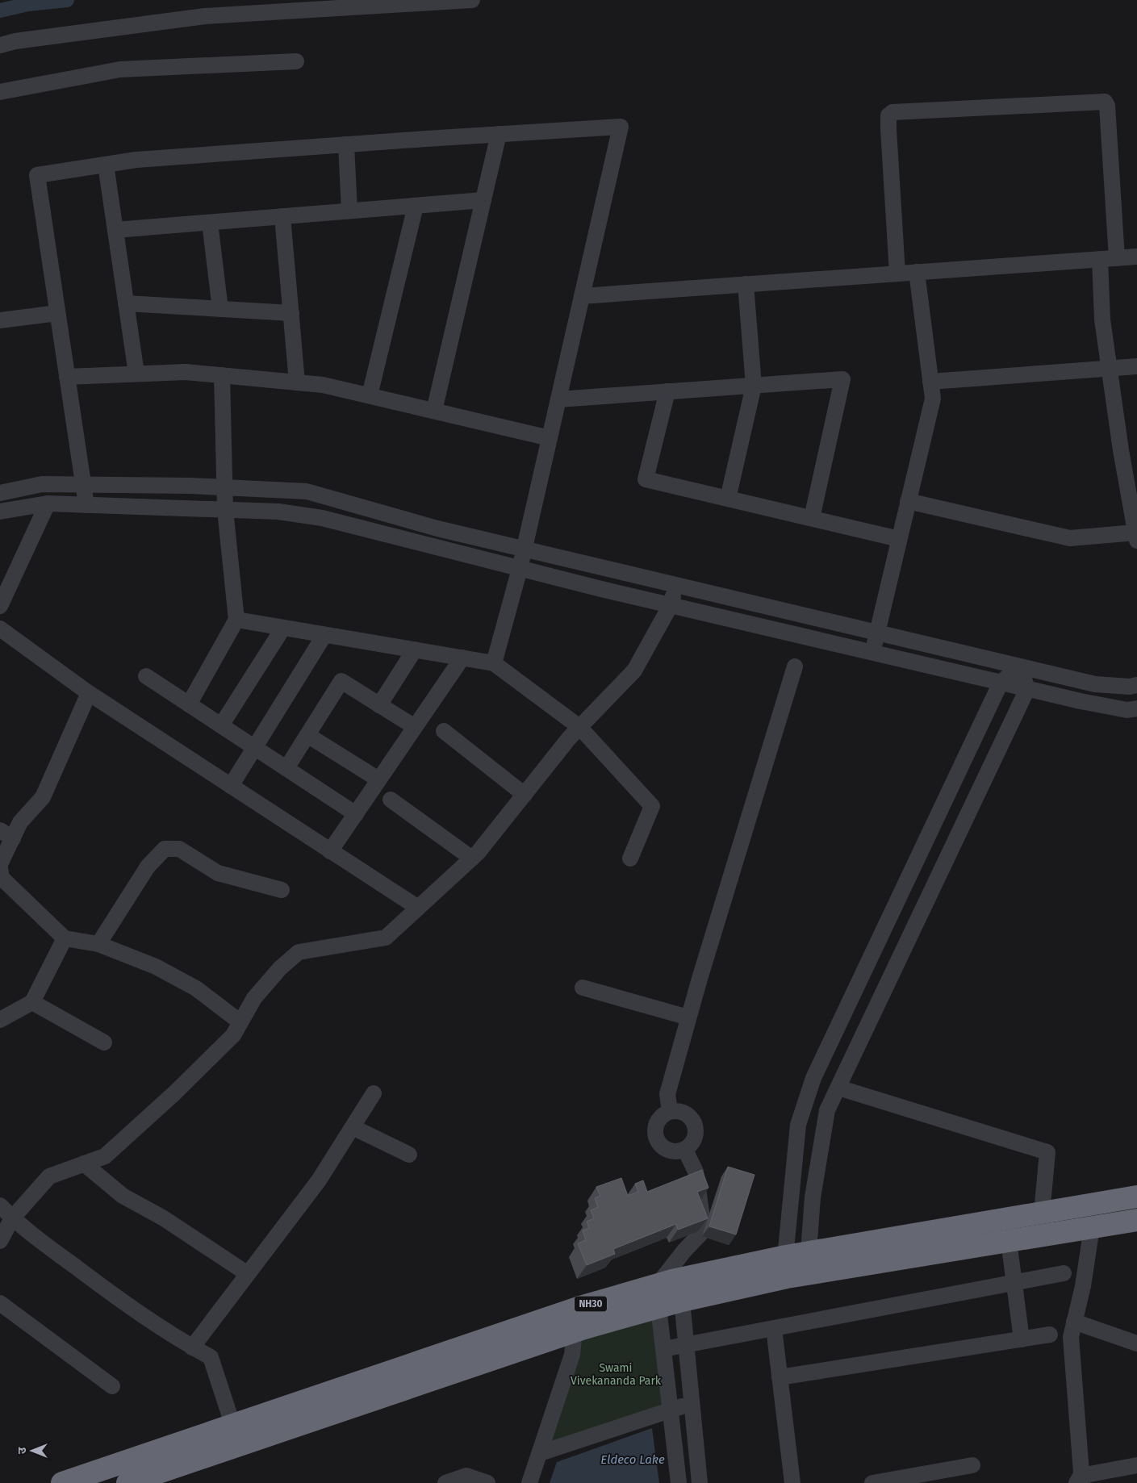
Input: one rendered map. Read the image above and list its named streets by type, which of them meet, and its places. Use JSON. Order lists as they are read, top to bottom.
{
  "streets": {
    "highway": ["NH30"]
  },
  "water": ["Eldeco Lake"],
  "parks": ["Swami Vivekananda Park"],
  "north": "left"
}
